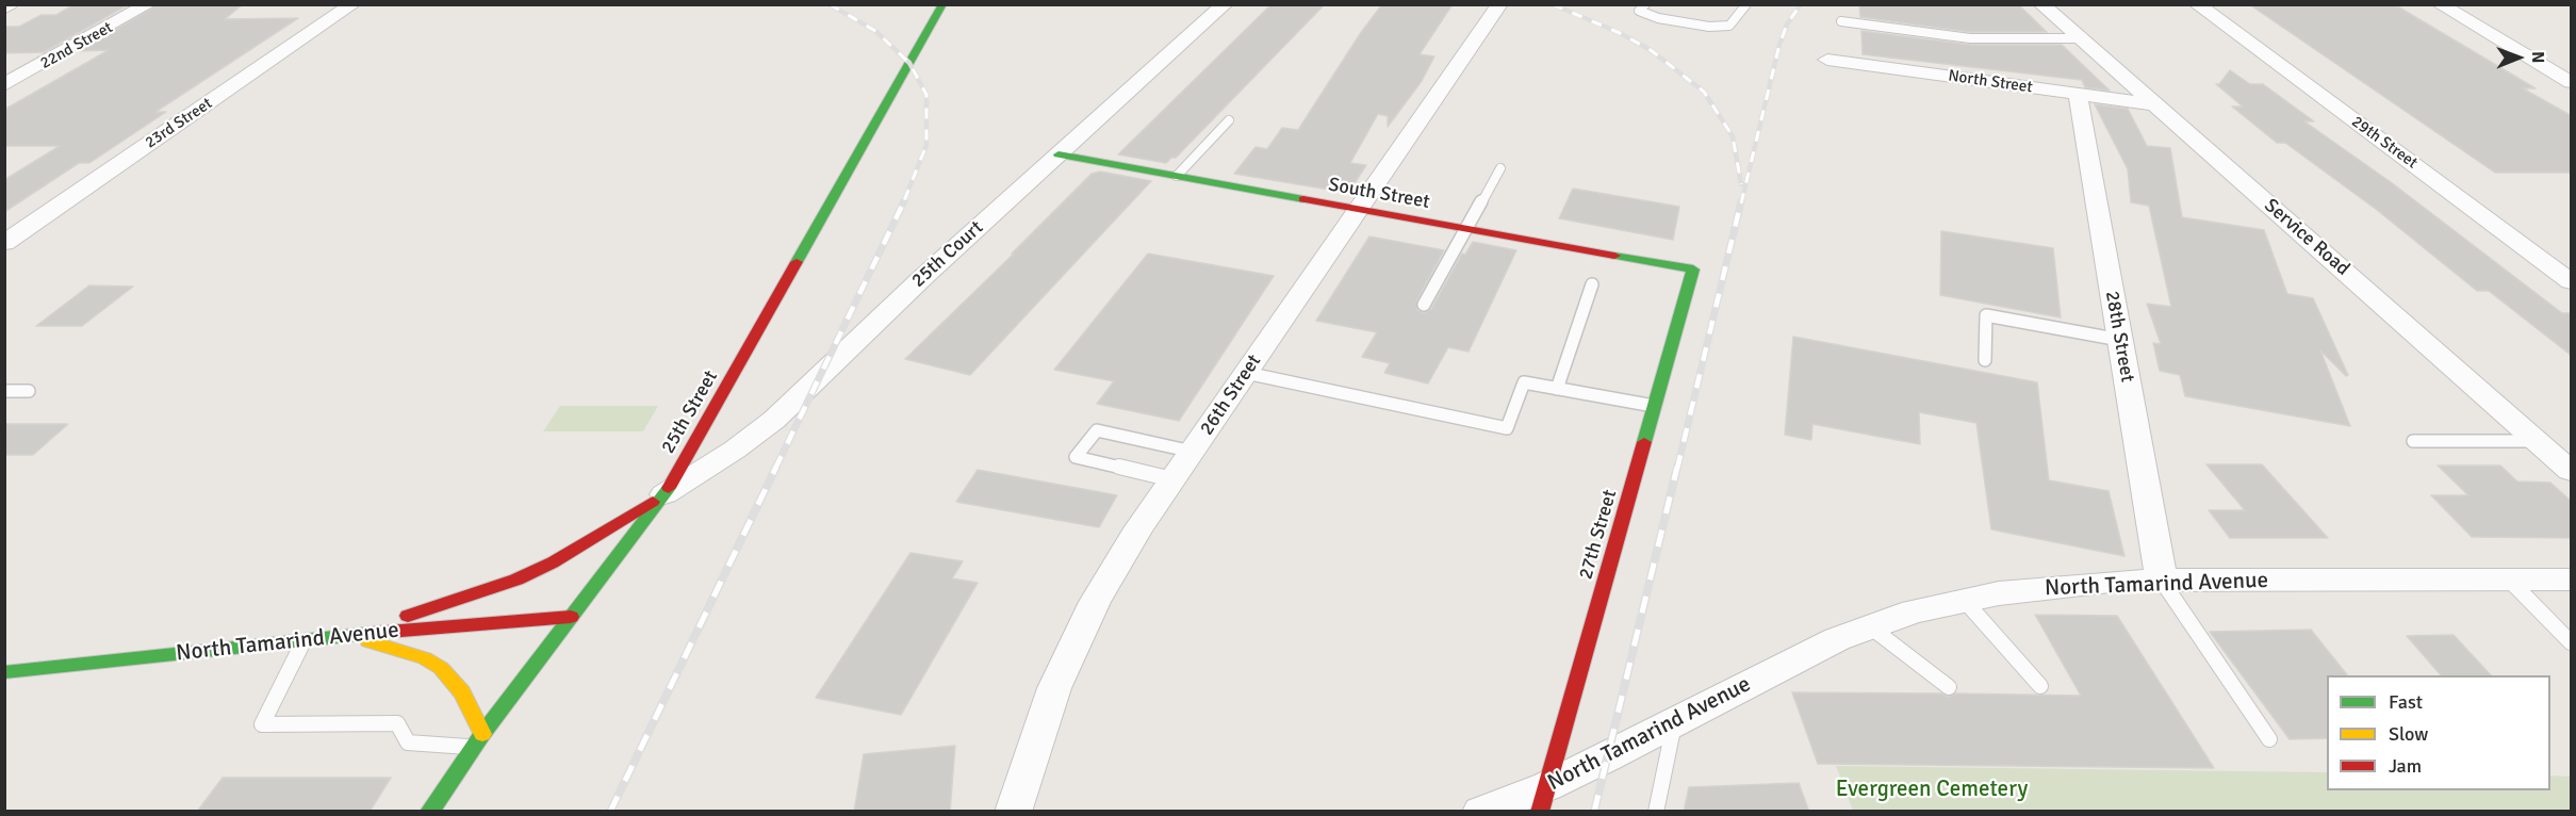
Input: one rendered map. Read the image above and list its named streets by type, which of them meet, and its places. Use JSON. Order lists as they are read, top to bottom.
{
  "streets": {
    "street": [
      "22nd Street",
      "North Street",
      "23rd Street",
      "29th Street",
      "South Street",
      "Service Road",
      "25th Court",
      "28th Street",
      "26th Street",
      "25th Street",
      "27th Street",
      "North Tamarind Avenue"
    ]
  },
  "crossings": [
    ["North Street", "Service Road"],
    ["North Street", "28th Street"],
    ["South Street", "25th Court"],
    ["South Street", "26th Street"],
    ["South Street", "27th Street"],
    ["25th Court", "25th Street"],
    ["28th Street", "North Tamarind Avenue"],
    ["25th Street", "North Tamarind Avenue"],
    ["27th Street", "North Tamarind Avenue"]
  ],
  "parks": ["Evergreen Cemetery"],
  "legend": ["Fast", "Slow", "Jam"],
  "north": "right"
}
